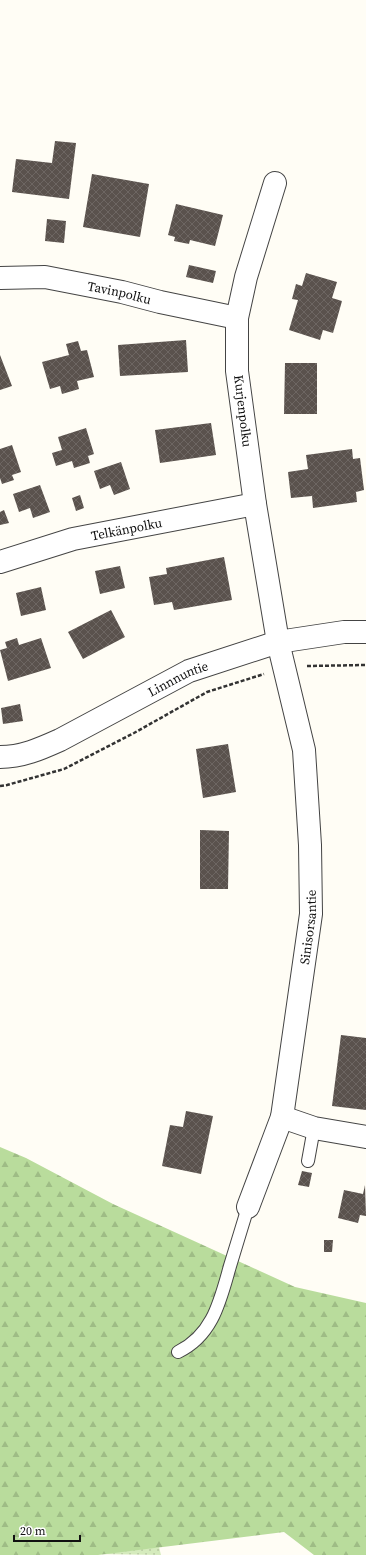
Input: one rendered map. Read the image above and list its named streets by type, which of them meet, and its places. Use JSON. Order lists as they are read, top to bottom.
{
  "streets": {
    "street": [
      "Tavinpolku",
      "Kurjenpolku",
      "Telkänpolku",
      "Linnnuntie",
      "Sinisorsantie"
    ]
  },
  "crossings": [
    ["Tavinpolku", "Kurjenpolku"],
    ["Kurjenpolku", "Telkänpolku"],
    ["Kurjenpolku", "Linnnuntie"],
    ["Kurjenpolku", "Sinisorsantie"],
    ["Linnnuntie", "Sinisorsantie"]
  ],
  "scale_bar": "20 m"
}
